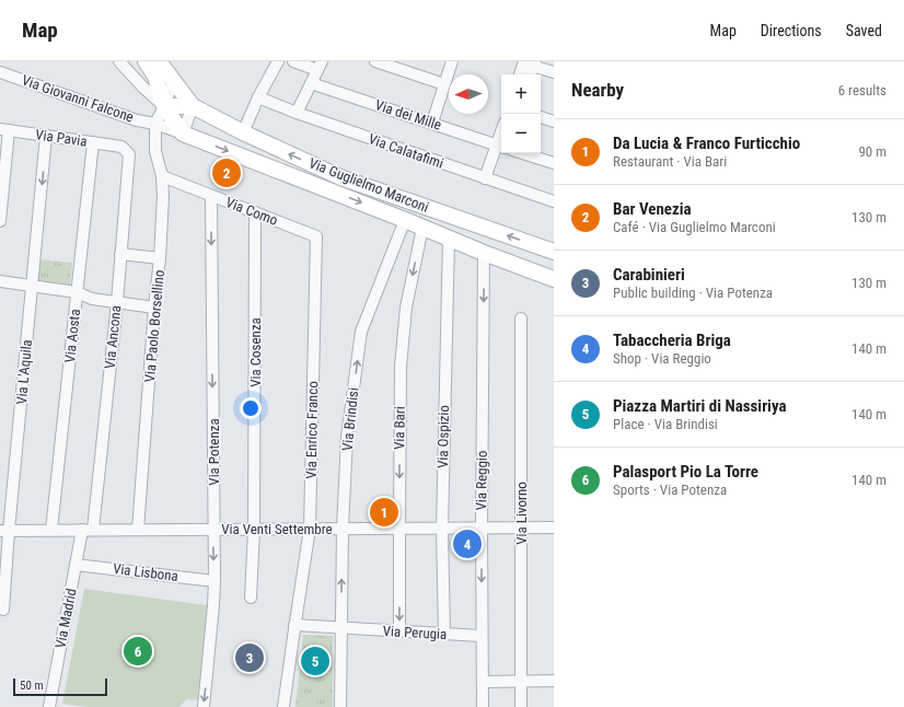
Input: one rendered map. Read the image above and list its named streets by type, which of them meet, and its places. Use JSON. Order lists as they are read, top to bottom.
{
  "streets": {
    "street": [
      "Via Giovanni Falcone",
      "Via dei Mille",
      "Via Pavia",
      "Via Calatafimi",
      "Via Guglielmo Marconi",
      "Via Como",
      "Via Paolo Borsellino",
      "Via Aosta",
      "Via Ancona",
      "Via Cosenza",
      "Via L'Aquila",
      "Via Brindisi",
      "Via Bari",
      "Via Enrico Franco",
      "Via Ospizio",
      "Via Potenza",
      "Via Reggio",
      "Via Livorno",
      "Via Venti Settembre",
      "Via Lisbona",
      "Via Madrid",
      "Via Perugia"
    ]
  },
  "crossings": [
    ["Via Giovanni Falcone", "Via Guglielmo Marconi"],
    ["Via Giovanni Falcone", "Via Paolo Borsellino"],
    ["Via Pavia", "Via Aosta"],
    ["Via Pavia", "Via Ancona"],
    ["Via Pavia", "Via L'Aquila"],
    ["Via Guglielmo Marconi", "Via Brindisi"],
    ["Via Guglielmo Marconi", "Via Bari"],
    ["Via Guglielmo Marconi", "Via Ospizio"],
    ["Via Guglielmo Marconi", "Via Reggio"],
    ["Via Como", "Via Paolo Borsellino"],
    ["Via Como", "Via Cosenza"],
    ["Via Como", "Via Enrico Franco"],
    ["Via Como", "Via Potenza"],
    ["Via Paolo Borsellino", "Via Venti Settembre"],
    ["Via Aosta", "Via Venti Settembre"],
    ["Via Ancona", "Via Venti Settembre"],
    ["Via Cosenza", "Via Venti Settembre"],
    ["Via L'Aquila", "Via Venti Settembre"],
    ["Via Brindisi", "Via Venti Settembre"],
    ["Via Brindisi", "Via Perugia"],
    ["Via Bari", "Via Venti Settembre"],
    ["Via Bari", "Via Perugia"],
    ["Via Enrico Franco", "Via Venti Settembre"],
    ["Via Enrico Franco", "Via Perugia"],
    ["Via Ospizio", "Via Venti Settembre"],
    ["Via Ospizio", "Via Perugia"],
    ["Via Potenza", "Via Venti Settembre"],
    ["Via Potenza", "Via Lisbona"],
    ["Via Reggio", "Via Venti Settembre"],
    ["Via Reggio", "Via Perugia"],
    ["Via Livorno", "Via Venti Settembre"],
    ["Via Venti Settembre", "Via Madrid"],
    ["Via Lisbona", "Via Madrid"]
  ],
  "one_way": [
    "Via Brindisi",
    "Via Bari",
    "Via Potenza",
    "Via Reggio"
  ],
  "scale_bar": "50 m",
  "north": "left",
  "page": {
    "header": "Map",
    "nav": ["Map", "Directions", "Saved"],
    "heading": ["Nearby", "6 results"],
    "map_buttons": ["+", "−"],
    "list": [
      {
        "mark": "1",
        "name": "Da Lucia & Franco Furticchio",
        "note": "Restaurant · Via Bari",
        "value": "90 m"
      },
      {
        "mark": "2",
        "name": "Bar Venezia",
        "note": "Café · Via Guglielmo Marconi",
        "value": "130 m"
      },
      {
        "mark": "3",
        "name": "Carabinieri",
        "note": "Public building · Via Potenza",
        "value": "130 m"
      },
      {
        "mark": "4",
        "name": "Tabaccheria Briga",
        "note": "Shop · Via Reggio",
        "value": "140 m"
      },
      {
        "mark": "5",
        "name": "Piazza Martiri di Nassiriya",
        "note": "Place · Via Brindisi",
        "value": "140 m"
      },
      {
        "mark": "6",
        "name": "Palasport Pio La Torre",
        "note": "Sports · Via Potenza",
        "value": "140 m"
      }
    ],
    "pins": [
      "2",
      "1",
      "4",
      "6",
      "3",
      "5"
    ],
    "scale": "50 m"
  }
}
